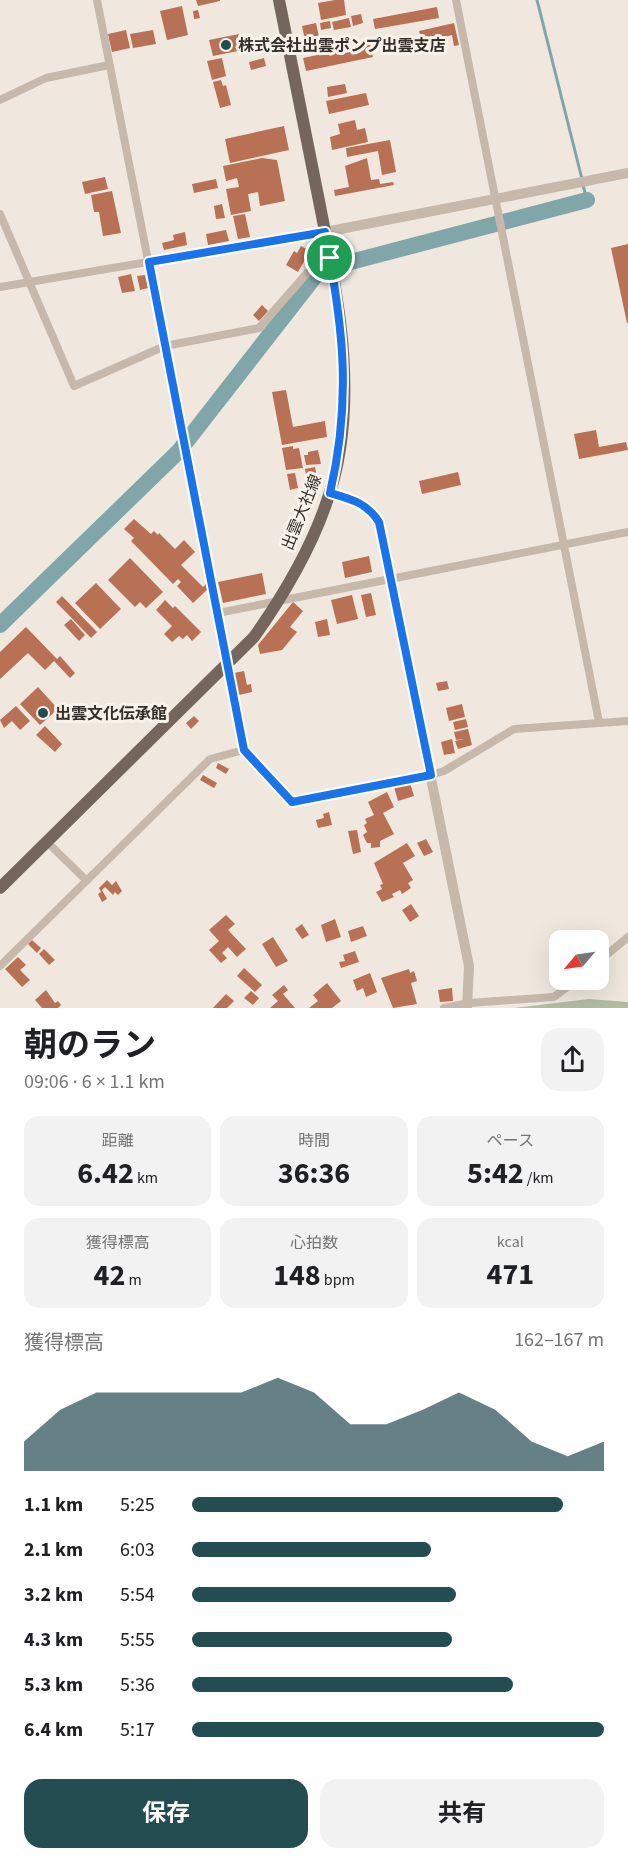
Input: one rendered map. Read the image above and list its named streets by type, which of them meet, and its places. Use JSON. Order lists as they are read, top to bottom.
{
  "streets": {
    "main road": ["出雲大社線"]
  },
  "places": ["株式会社出雲ポンプ出雲支店", "出雲文化伝承館"],
  "north": "bottom left",
  "page": {
    "heading": ["朝のラン", "09:06 · 6 × 1.1 km"],
    "stats": [
      ["距離", "6.42 km"],
      ["時間", "36:36"],
      ["ペース", "5:42 /km"],
      ["獲得標高", "42 m"],
      ["心拍数", "148 bpm"],
      ["kcal", "471"]
    ],
    "chart": ["獲得標高", "162–167 m"],
    "list": [
      {
        "name": "1.1 km",
        "note": "5:25"
      },
      {
        "name": "2.1 km",
        "note": "6:03"
      },
      {
        "name": "3.2 km",
        "note": "5:54"
      },
      {
        "name": "4.3 km",
        "note": "5:55"
      },
      {
        "name": "5.3 km",
        "note": "5:36"
      },
      {
        "name": "6.4 km",
        "note": "5:17"
      }
    ],
    "buttons": ["保存", "共有"]
  }
}
